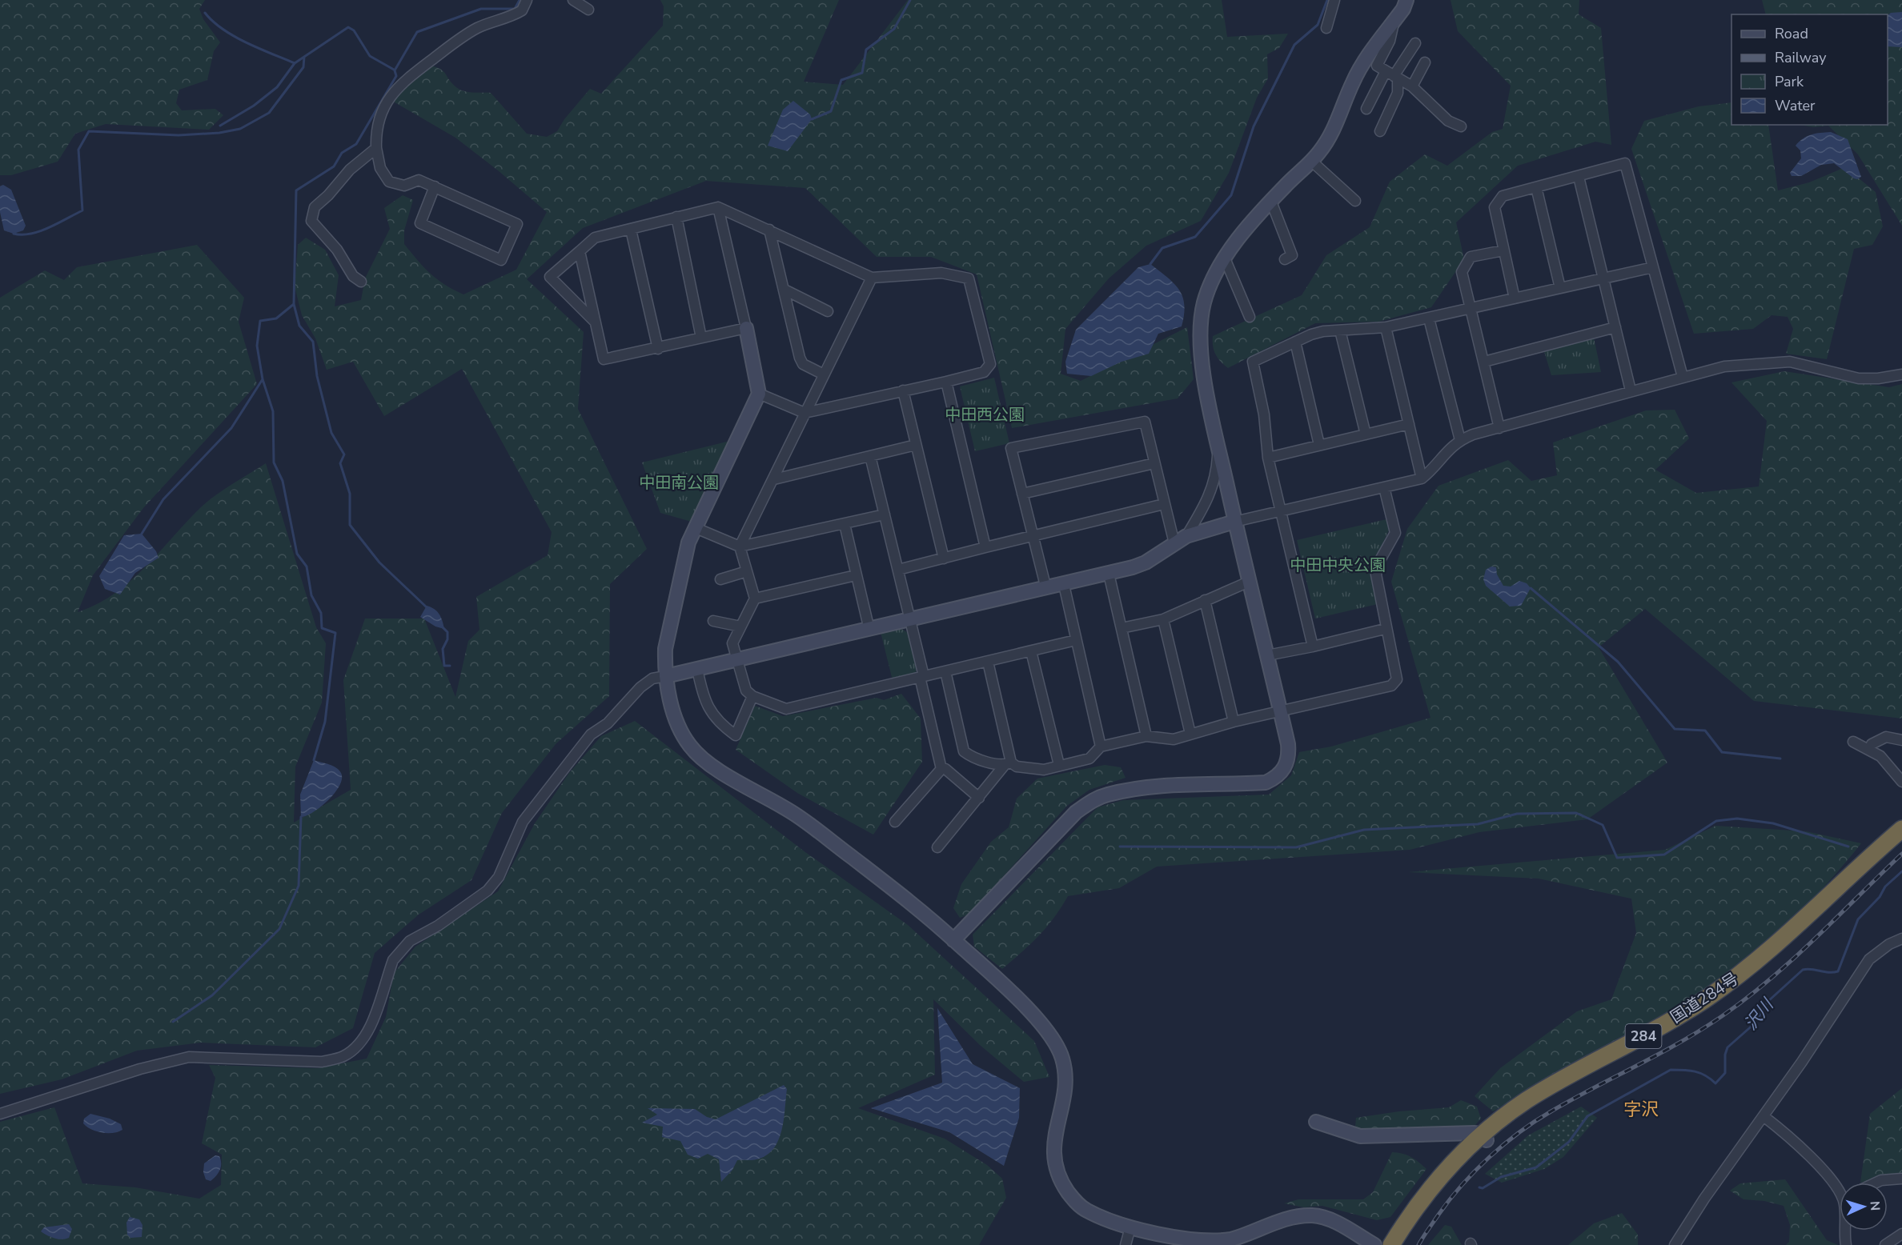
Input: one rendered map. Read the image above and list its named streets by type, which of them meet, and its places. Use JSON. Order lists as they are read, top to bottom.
{
  "streets": {
    "highway": ["国道284号", "284"]
  },
  "districts": ["字沢"],
  "water": ["沢川"],
  "parks": ["中田西公園", "中田南公園", "中田中央公園"],
  "legend": [
    "Road",
    "Railway",
    "Park",
    "Water"
  ],
  "north": "right"
}
